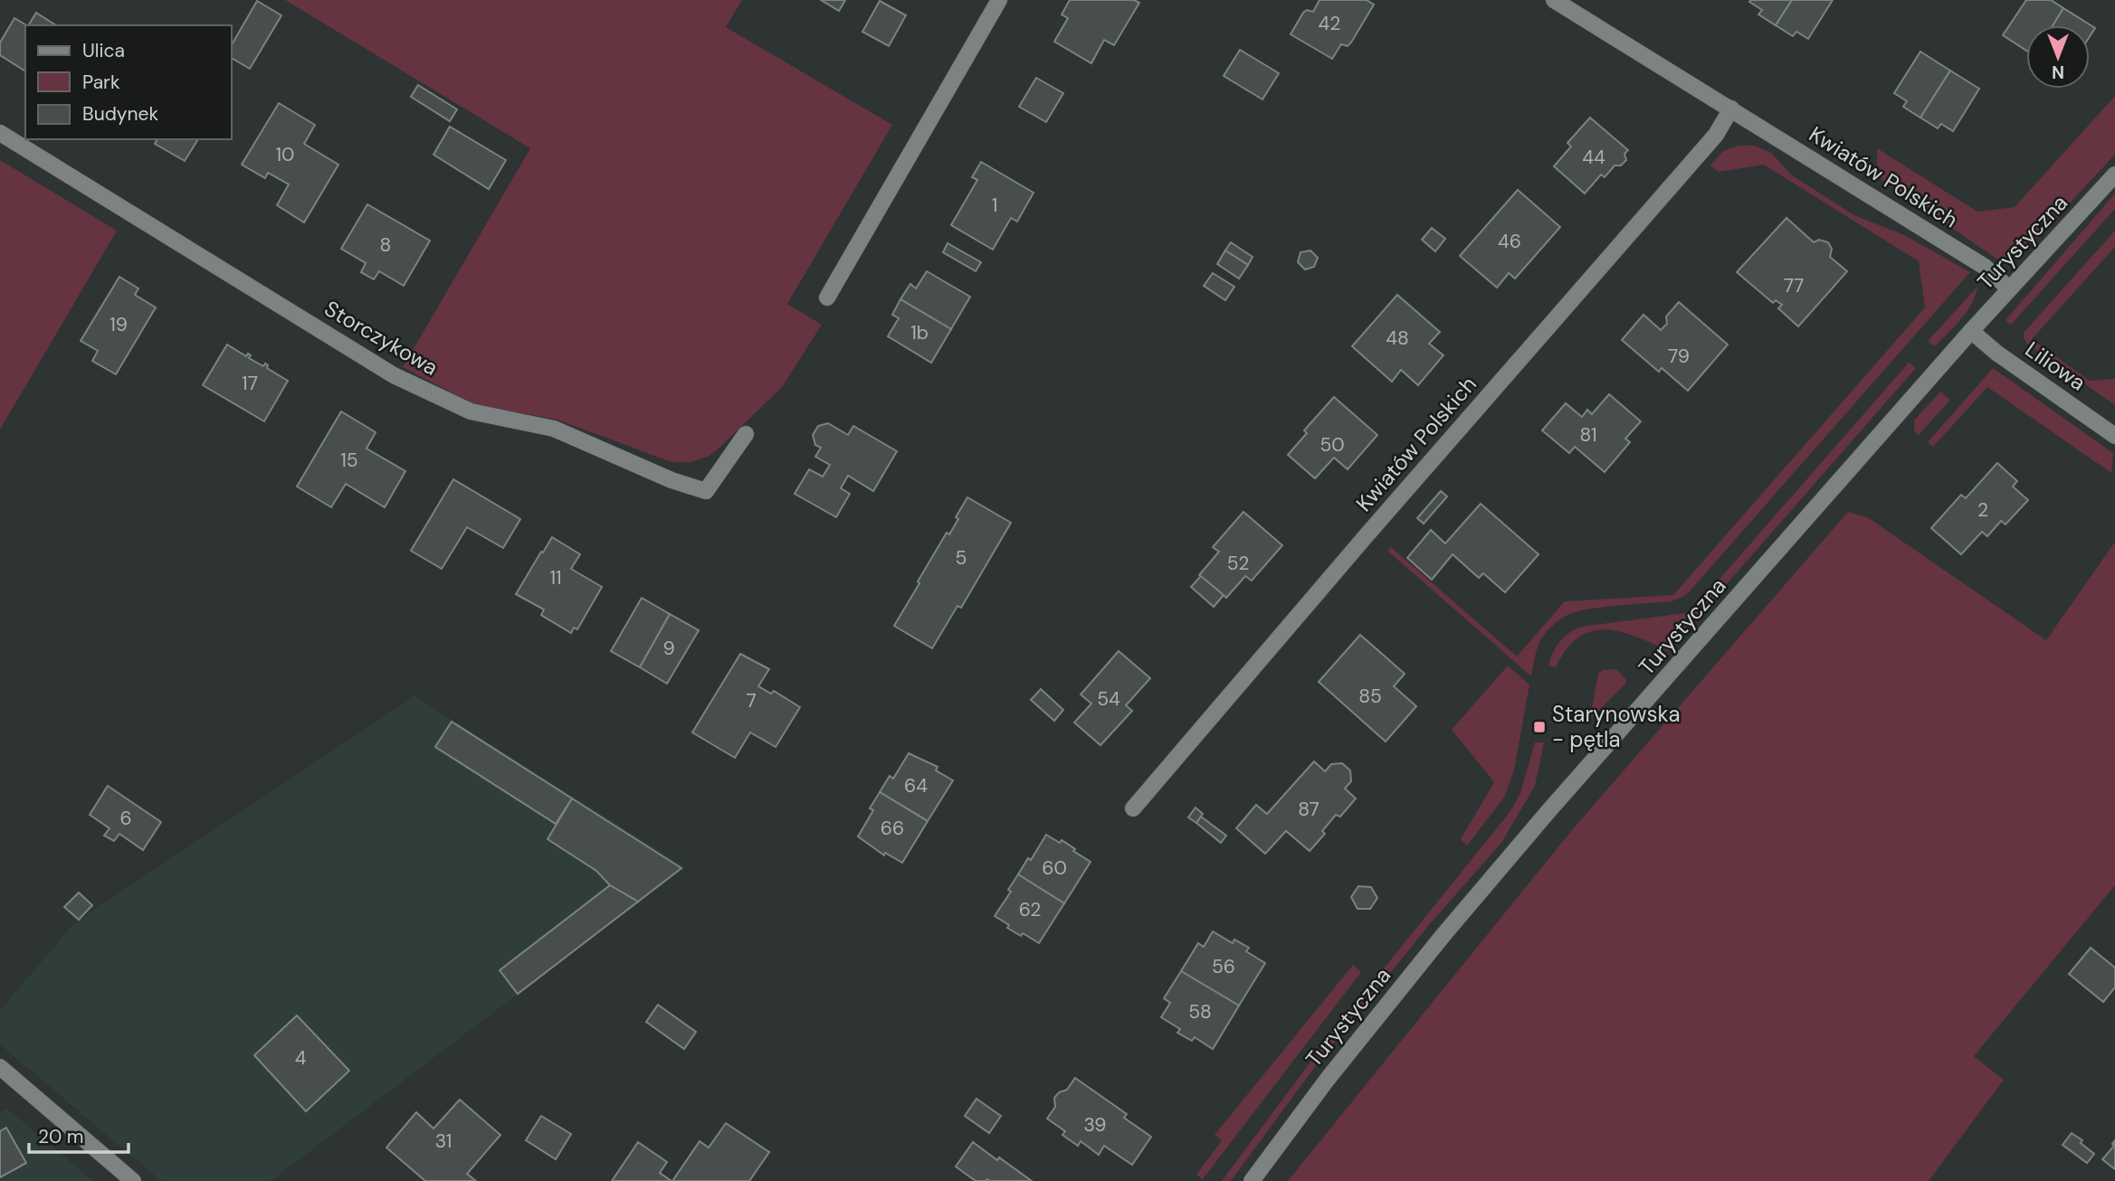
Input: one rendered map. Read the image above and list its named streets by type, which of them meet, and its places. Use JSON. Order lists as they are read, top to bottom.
{
  "streets": {
    "street": [
      "Kwiatów Polskich",
      "Turystyczna",
      "Storczykowa",
      "Liliowa"
    ]
  },
  "crossings": [
    ["Kwiatów Polskich", "Turystyczna"],
    ["Turystyczna", "Liliowa"]
  ],
  "places": {
    "transit": ["Starynowska - pętla"]
  },
  "house_numbers": [
    "42",
    "10",
    "44",
    "1",
    "46",
    "8",
    "77",
    "19",
    "1b",
    "48",
    "79",
    "17",
    "81",
    "50",
    "15",
    "2",
    "5",
    "52",
    "11",
    "9",
    "85",
    "54",
    "7",
    "64",
    "87",
    "6",
    "66",
    "60",
    "62",
    "56",
    "58",
    "4",
    "39",
    "31"
  ],
  "legend": ["Ulica", "Park", "Budynek"],
  "scale_bar": "20 m",
  "north": "bottom"
}
